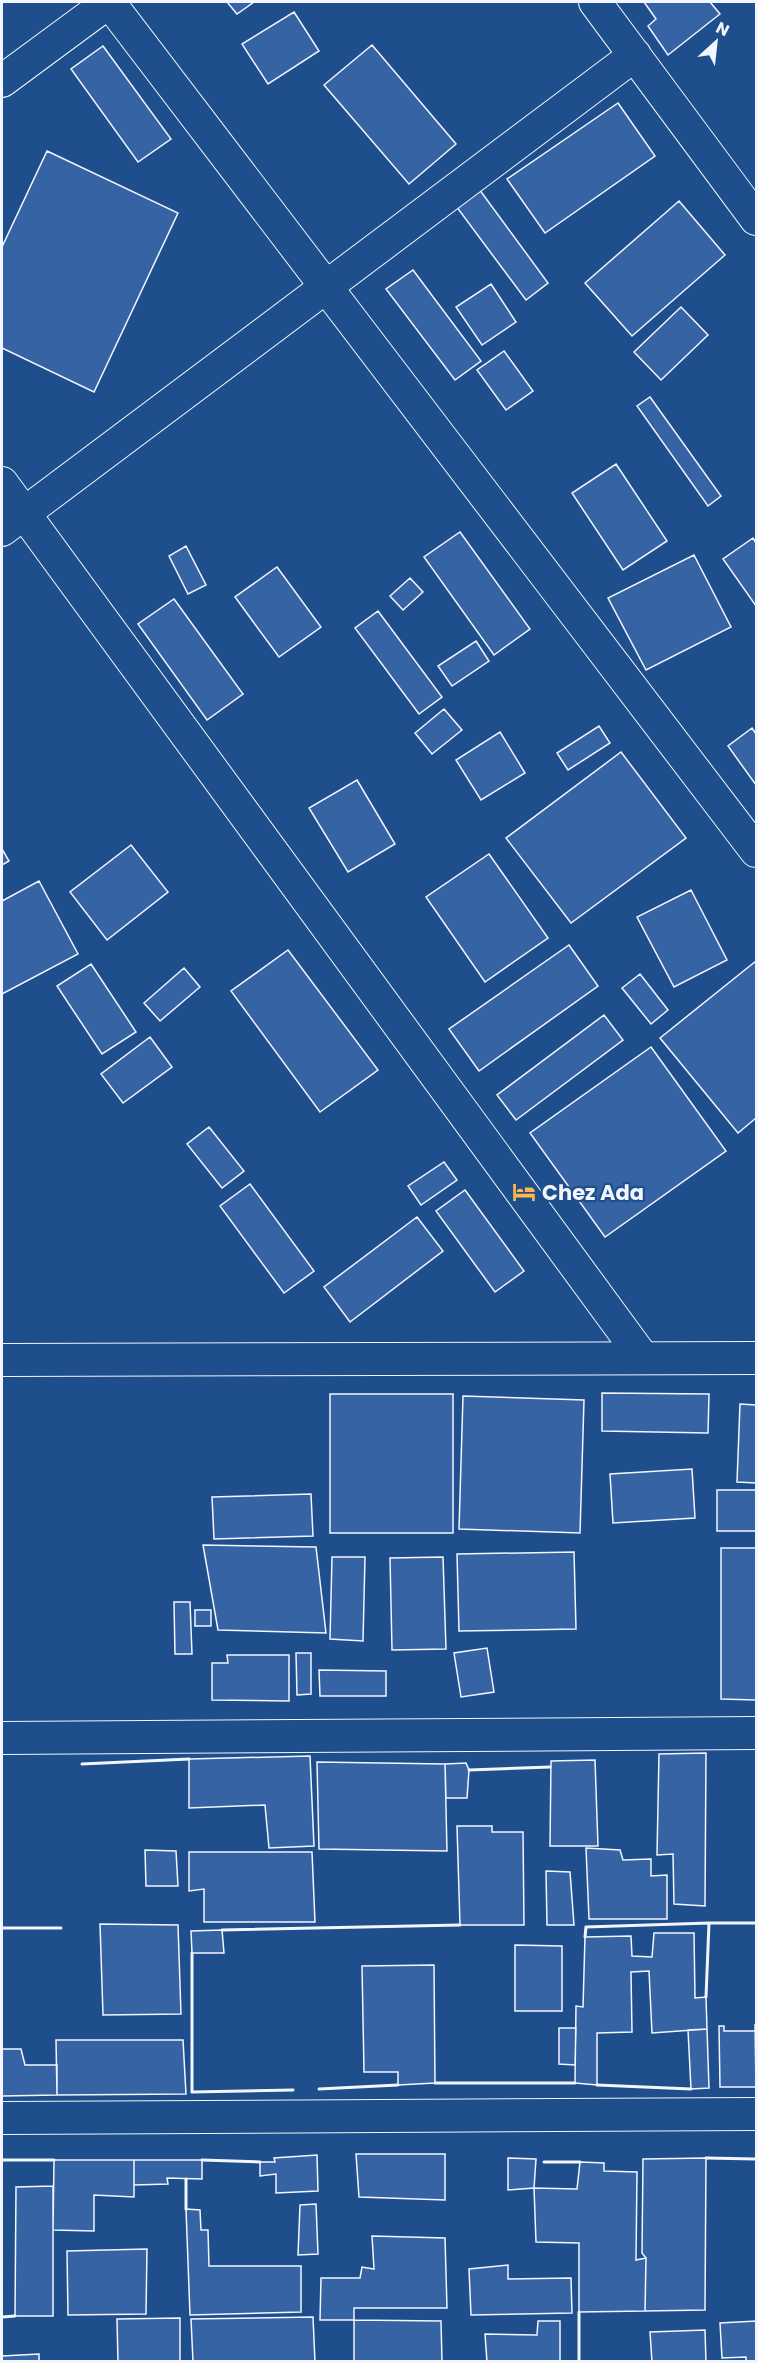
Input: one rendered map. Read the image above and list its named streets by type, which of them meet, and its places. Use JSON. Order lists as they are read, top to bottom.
{
  "places": {
    "hotel": ["Chez Ada"]
  },
  "north": "top right"
}
